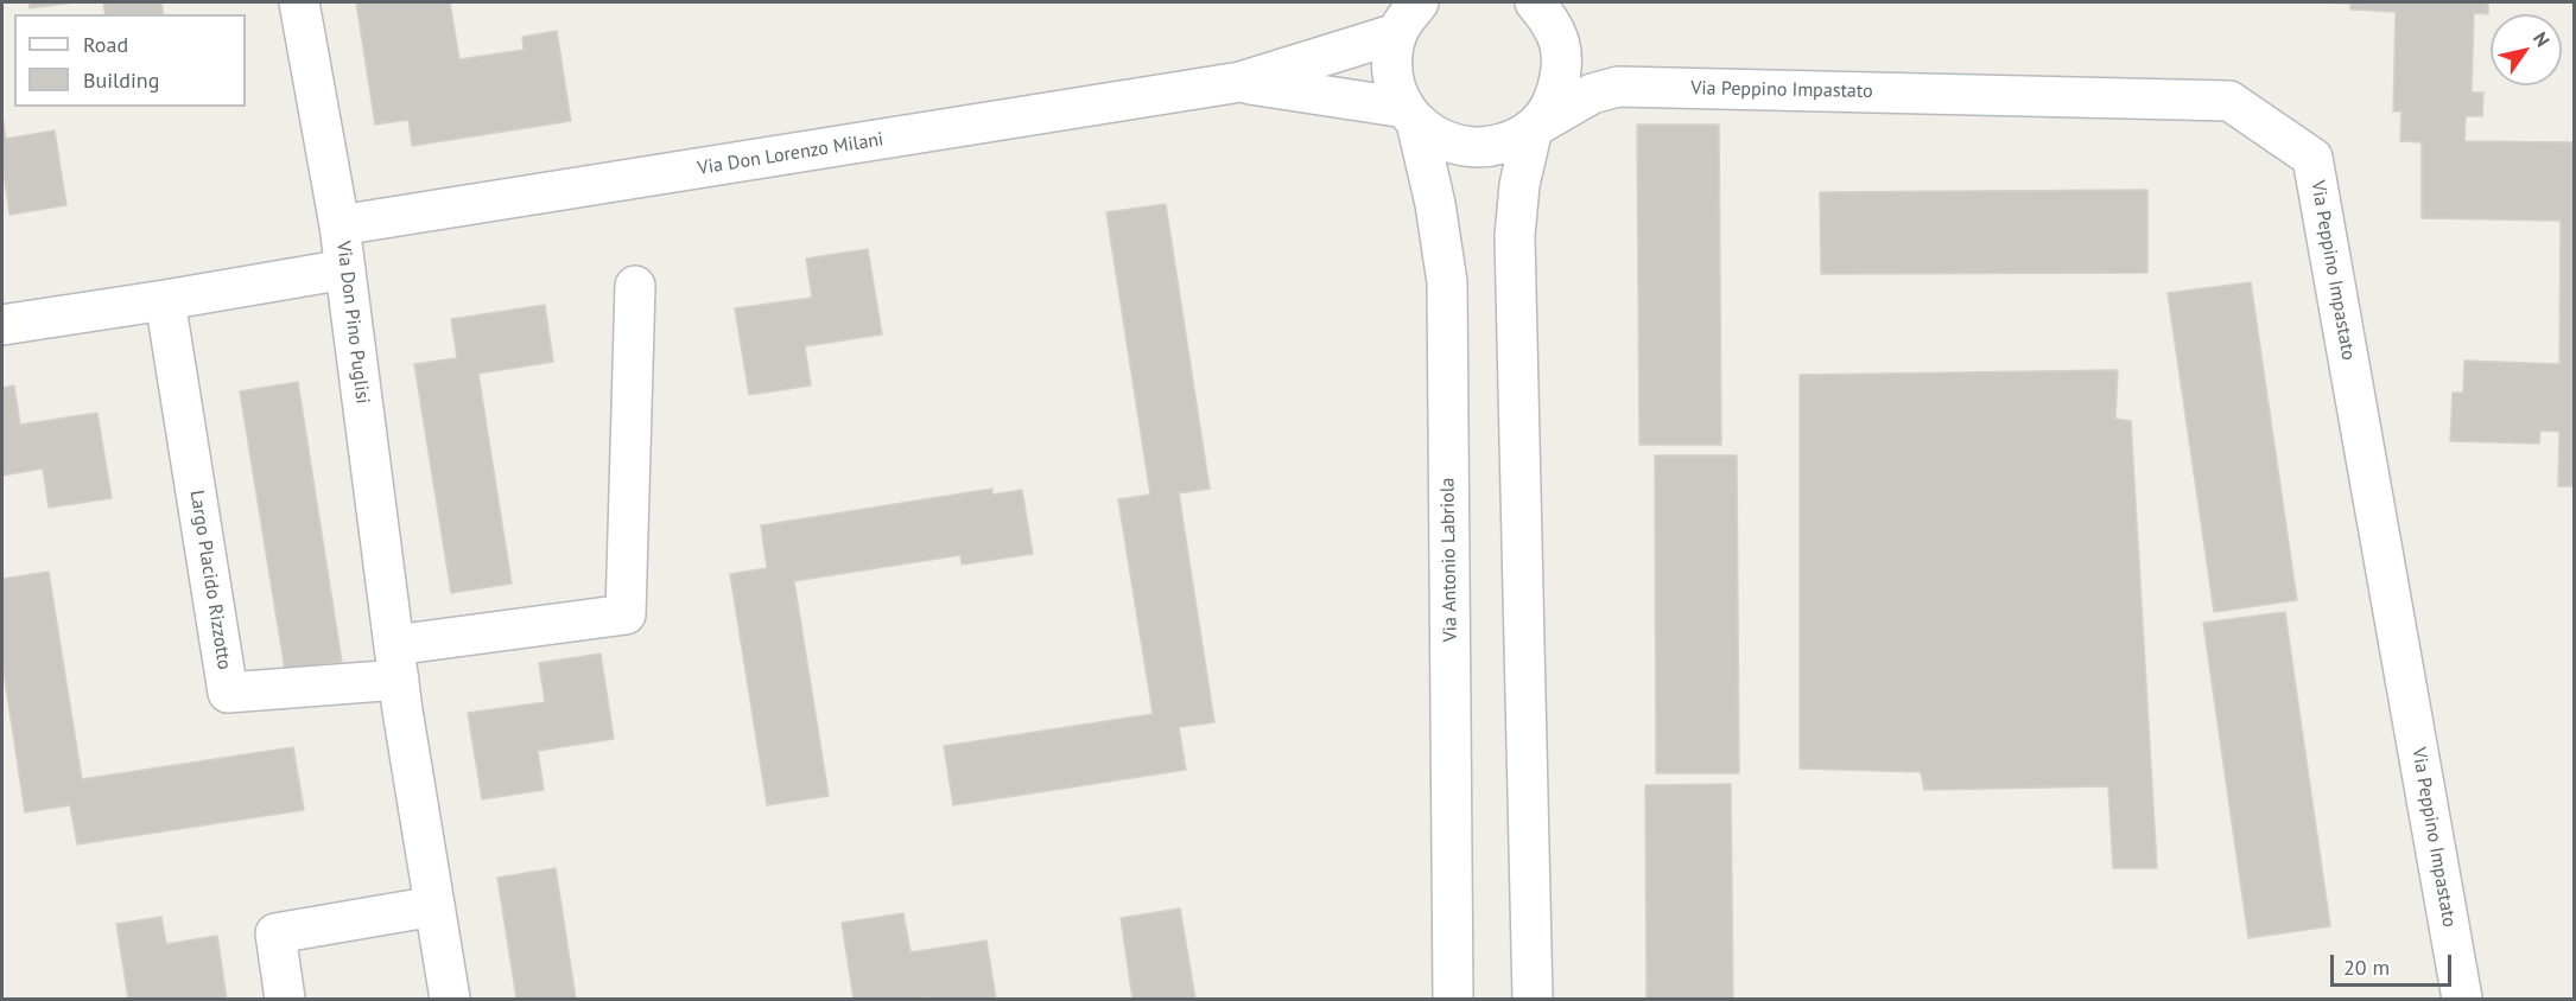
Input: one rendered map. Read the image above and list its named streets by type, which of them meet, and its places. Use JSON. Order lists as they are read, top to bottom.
{
  "streets": {
    "street": [
      "Via Peppino Impastato",
      "Via Don Lorenzo Milani",
      "Via Don Pino Puglisi",
      "Via Antonio Labriola",
      "Largo Placido Rizzotto"
    ]
  },
  "crossings": [
    ["Via Peppino Impastato", "Via Don Lorenzo Milani"],
    ["Via Peppino Impastato", "Via Antonio Labriola"],
    ["Via Don Lorenzo Milani", "Via Don Pino Puglisi"],
    ["Via Don Lorenzo Milani", "Via Antonio Labriola"],
    ["Via Don Pino Puglisi", "Largo Placido Rizzotto"]
  ],
  "legend": ["Road", "Building"],
  "scale_bar": "20 m",
  "north": "top right"
}
